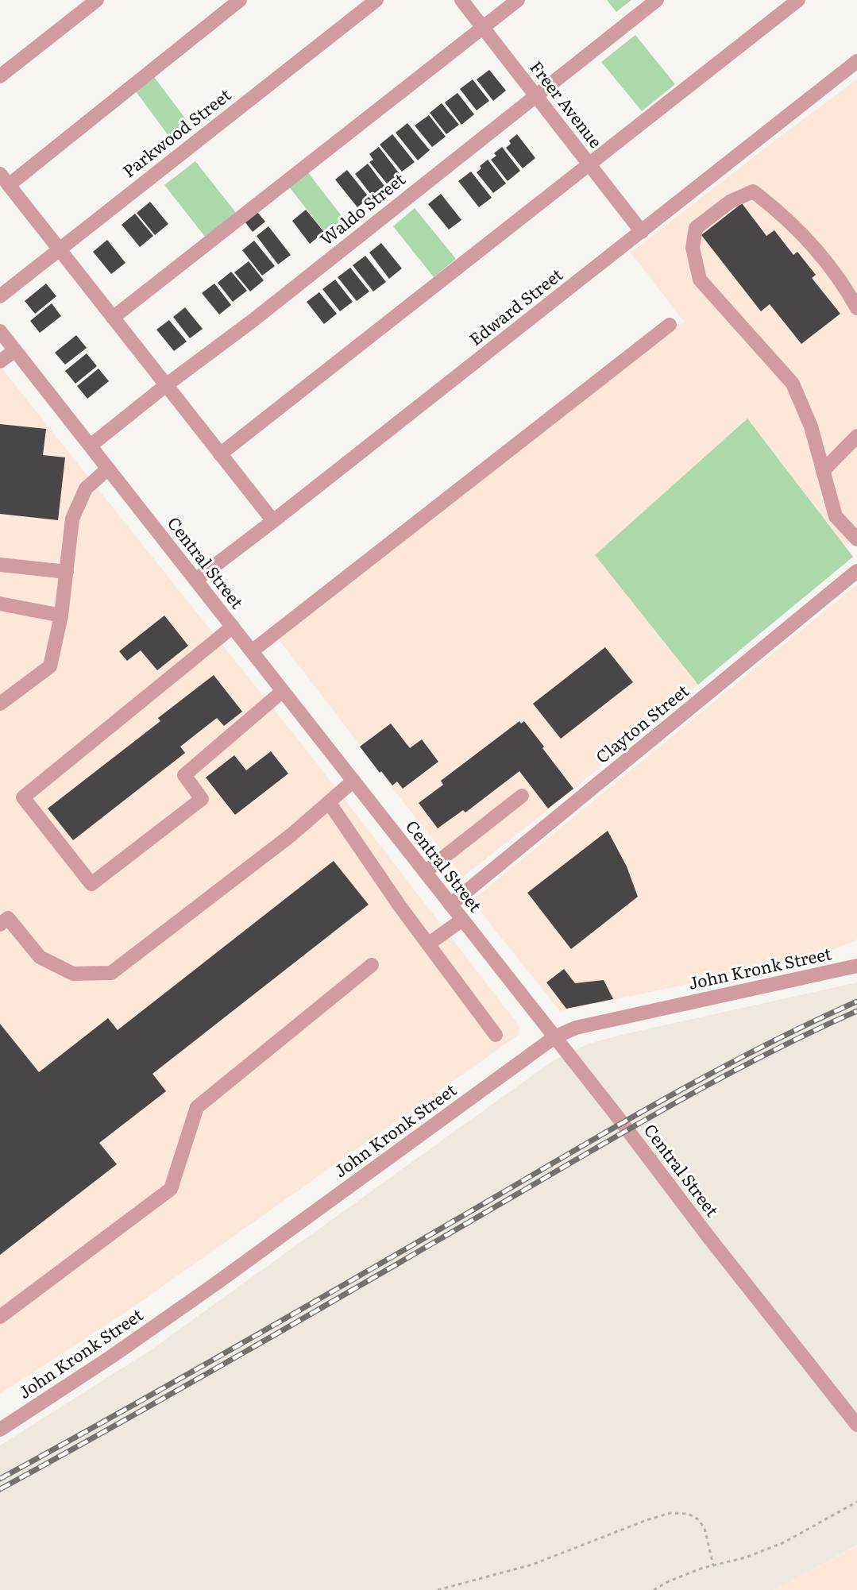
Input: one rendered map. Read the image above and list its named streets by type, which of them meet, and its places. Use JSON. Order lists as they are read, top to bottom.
{
  "streets": {
    "street": [
      "Freer Avenue",
      "Parkwood Street",
      "Waldo Street",
      "Edward Street",
      "Central Street",
      "Clayton Street",
      "John Kronk Street"
    ]
  },
  "crossings": [
    ["Freer Avenue", "Waldo Street"],
    ["Freer Avenue", "Edward Street"],
    ["Waldo Street", "Central Street"],
    ["Edward Street", "Central Street"],
    ["Central Street", "Clayton Street"],
    ["Central Street", "John Kronk Street"]
  ]
}
